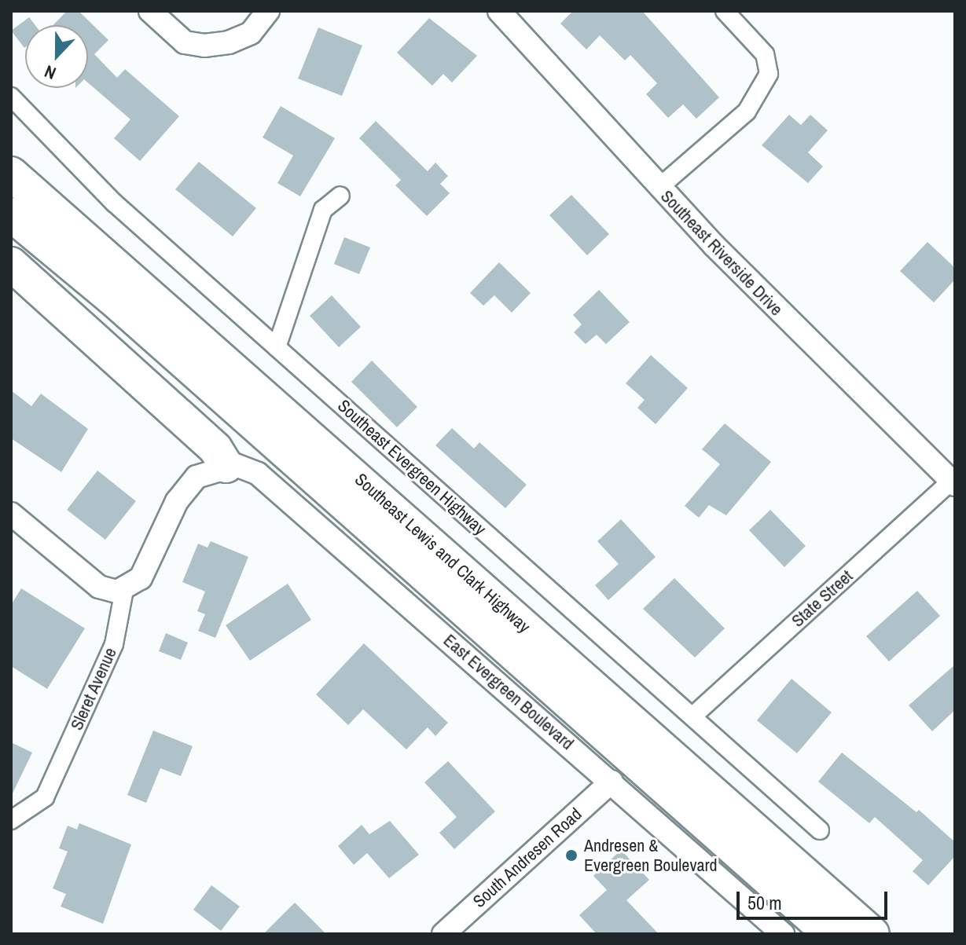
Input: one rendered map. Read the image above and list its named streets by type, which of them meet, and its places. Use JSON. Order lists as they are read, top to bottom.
{
  "streets": {
    "highway": ["Southeast Lewis and Clark Highway"],
    "street": [
      "Southeast Riverside Drive",
      "Southeast Evergreen Highway",
      "State Street",
      "Sleret Avenue",
      "East Evergreen Boulevard",
      "South Andresen Road"
    ]
  },
  "crossings": [
    ["Southeast Riverside Drive", "State Street"],
    ["Southeast Evergreen Highway", "State Street"],
    ["East Evergreen Boulevard", "South Andresen Road"]
  ],
  "places": ["Andresen & Evergreen Boulevard"],
  "scale_bar": "50 m",
  "north": "bottom"
}
